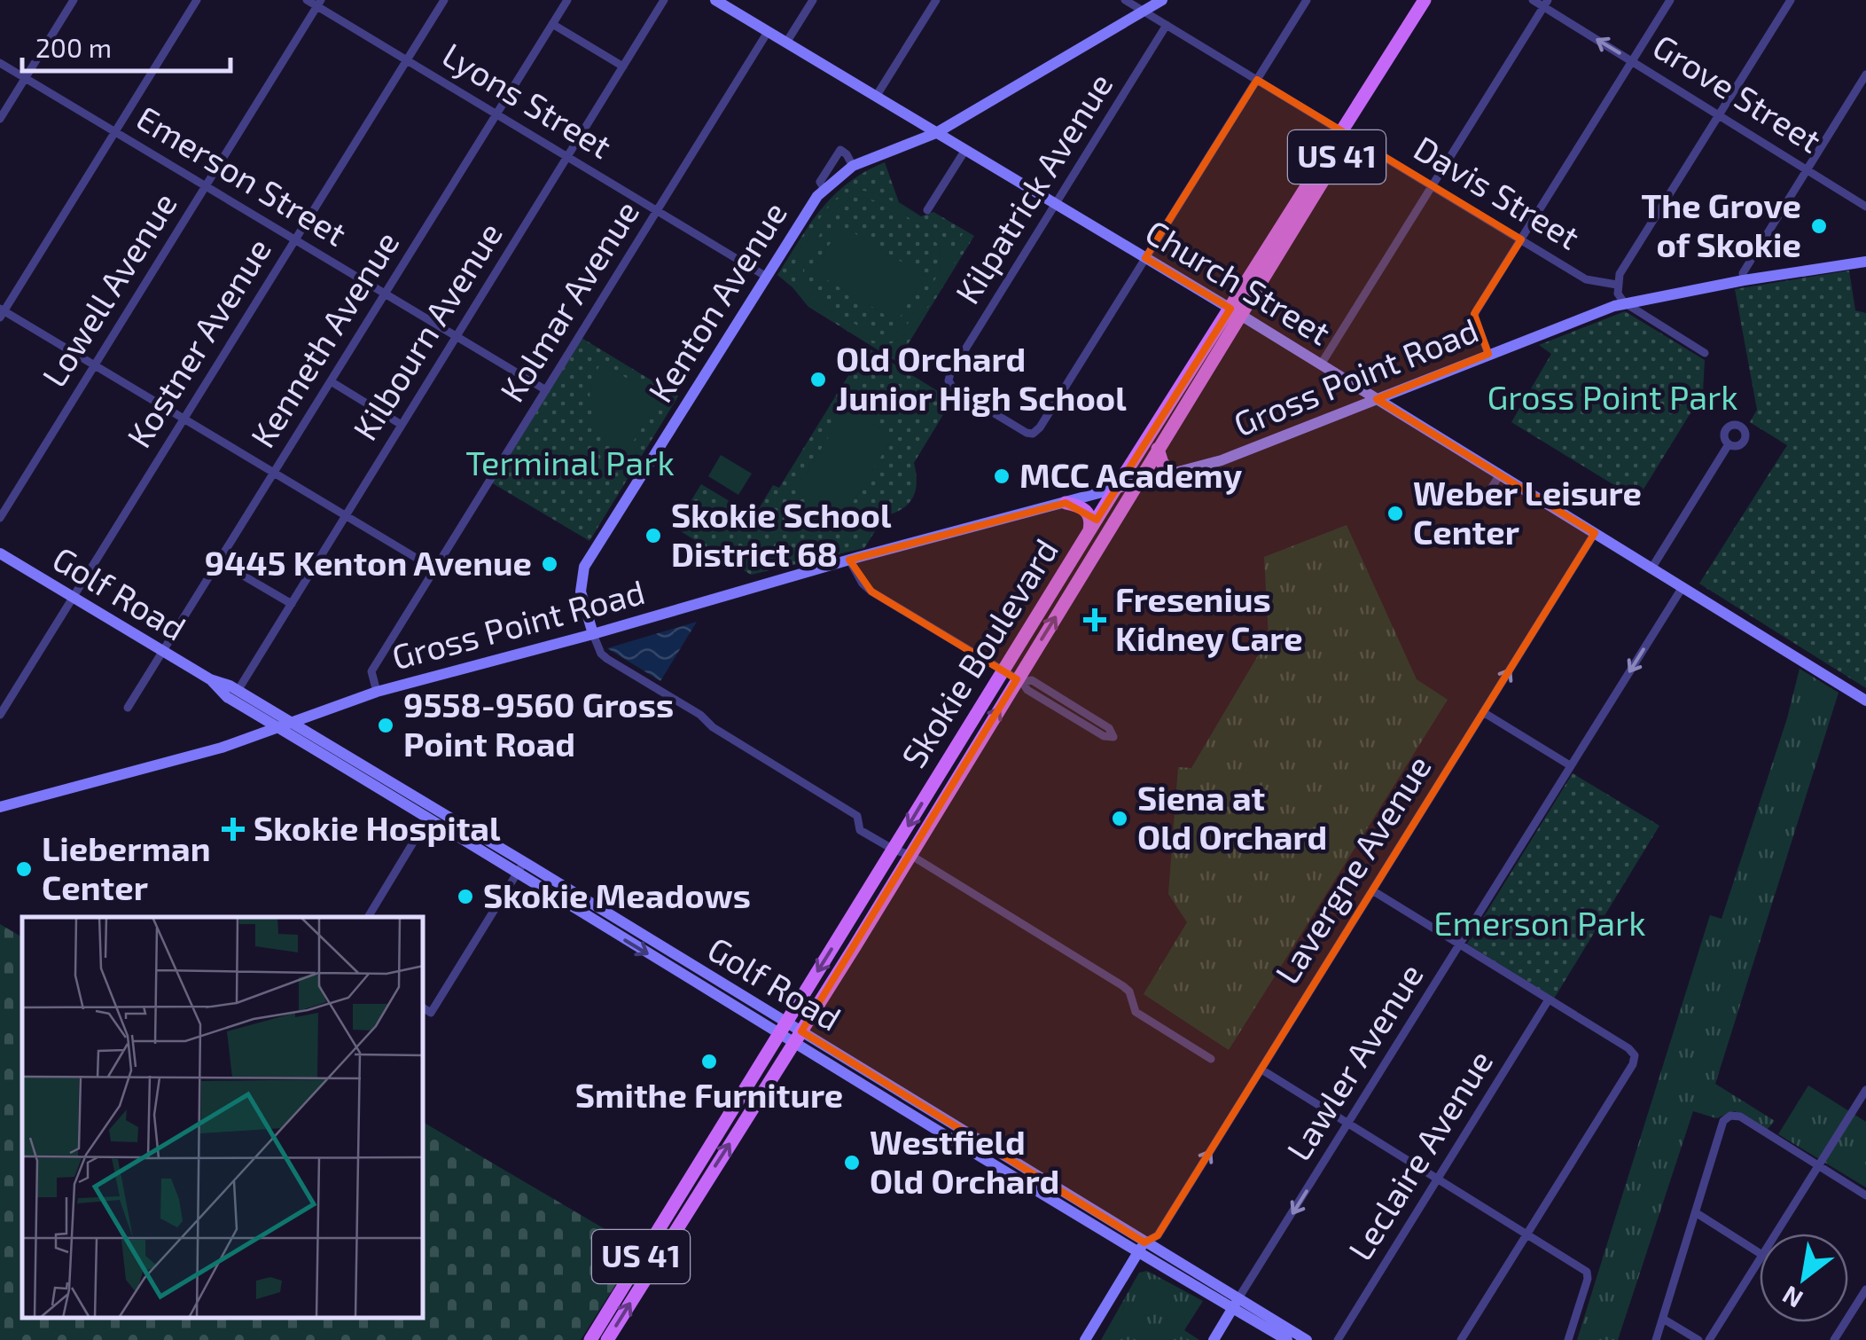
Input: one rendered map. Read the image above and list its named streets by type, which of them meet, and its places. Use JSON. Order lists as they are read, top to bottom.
{
  "streets": {
    "main road": [
      "US 41",
      "Church Street",
      "Kenton Avenue",
      "Gross Point Road",
      "Golf Road",
      "Skokie Boulevard",
      "Lawler Avenue"
    ],
    "street": [
      "Grove Street",
      "Lyons Street",
      "Emerson Street",
      "Kilpatrick Avenue",
      "Davis Street",
      "Lowell Avenue",
      "Kolmar Avenue",
      "Kilbourn Avenue",
      "Kenneth Avenue",
      "Kostner Avenue",
      "Lavergne Avenue",
      "Leclaire Avenue"
    ]
  },
  "crossings": [
    ["Lyons Street", "Lowell Avenue"],
    ["Lyons Street", "Kolmar Avenue"],
    ["Lyons Street", "Kenton Avenue"],
    ["Lyons Street", "Kilbourn Avenue"],
    ["Lyons Street", "Kenneth Avenue"],
    ["Lyons Street", "Kostner Avenue"],
    ["Emerson Street", "Lowell Avenue"],
    ["Emerson Street", "Kolmar Avenue"],
    ["Emerson Street", "Kilbourn Avenue"],
    ["Emerson Street", "Kenneth Avenue"],
    ["Emerson Street", "Kostner Avenue"],
    ["Kilpatrick Avenue", "Davis Street"],
    ["Kilpatrick Avenue", "Church Street"],
    ["Davis Street", "Skokie Boulevard"],
    ["Church Street", "Kolmar Avenue"],
    ["Church Street", "Gross Point Road"],
    ["Church Street", "Skokie Boulevard"],
    ["Church Street", "Lavergne Avenue"],
    ["Church Street", "Lawler Avenue"],
    ["Kolmar Avenue", "Gross Point Road"],
    ["Kenton Avenue", "Gross Point Road"],
    ["Kilbourn Avenue", "Golf Road"],
    ["Kenneth Avenue", "Golf Road"],
    ["Kostner Avenue", "Golf Road"],
    ["Gross Point Road", "Golf Road"],
    ["Gross Point Road", "Skokie Boulevard"],
    ["Golf Road", "Skokie Boulevard"],
    ["Golf Road", "Lawler Avenue"]
  ],
  "one_way": ["Lavergne Avenue", "Lawler Avenue"],
  "parks": ["Gross Point Park", "Terminal Park", "Emerson Park"],
  "places": {
    "other": [
      "The Grove of Skokie",
      "Old Orchard Junior High School",
      "MCC Academy",
      "Weber Leisure Center",
      "Skokie School District 68",
      "9445 Kenton Avenue",
      "9558-9560 Gross Point Road",
      "Siena at Old Orchard",
      "Lieberman Center",
      "Skokie Meadows",
      "Smithe Furniture",
      "Westfield Old Orchard"
    ],
    "health": ["Fresenius Kidney Care", "Skokie Hospital"]
  },
  "scale_bar": "200 m",
  "north": "bottom left"
}
